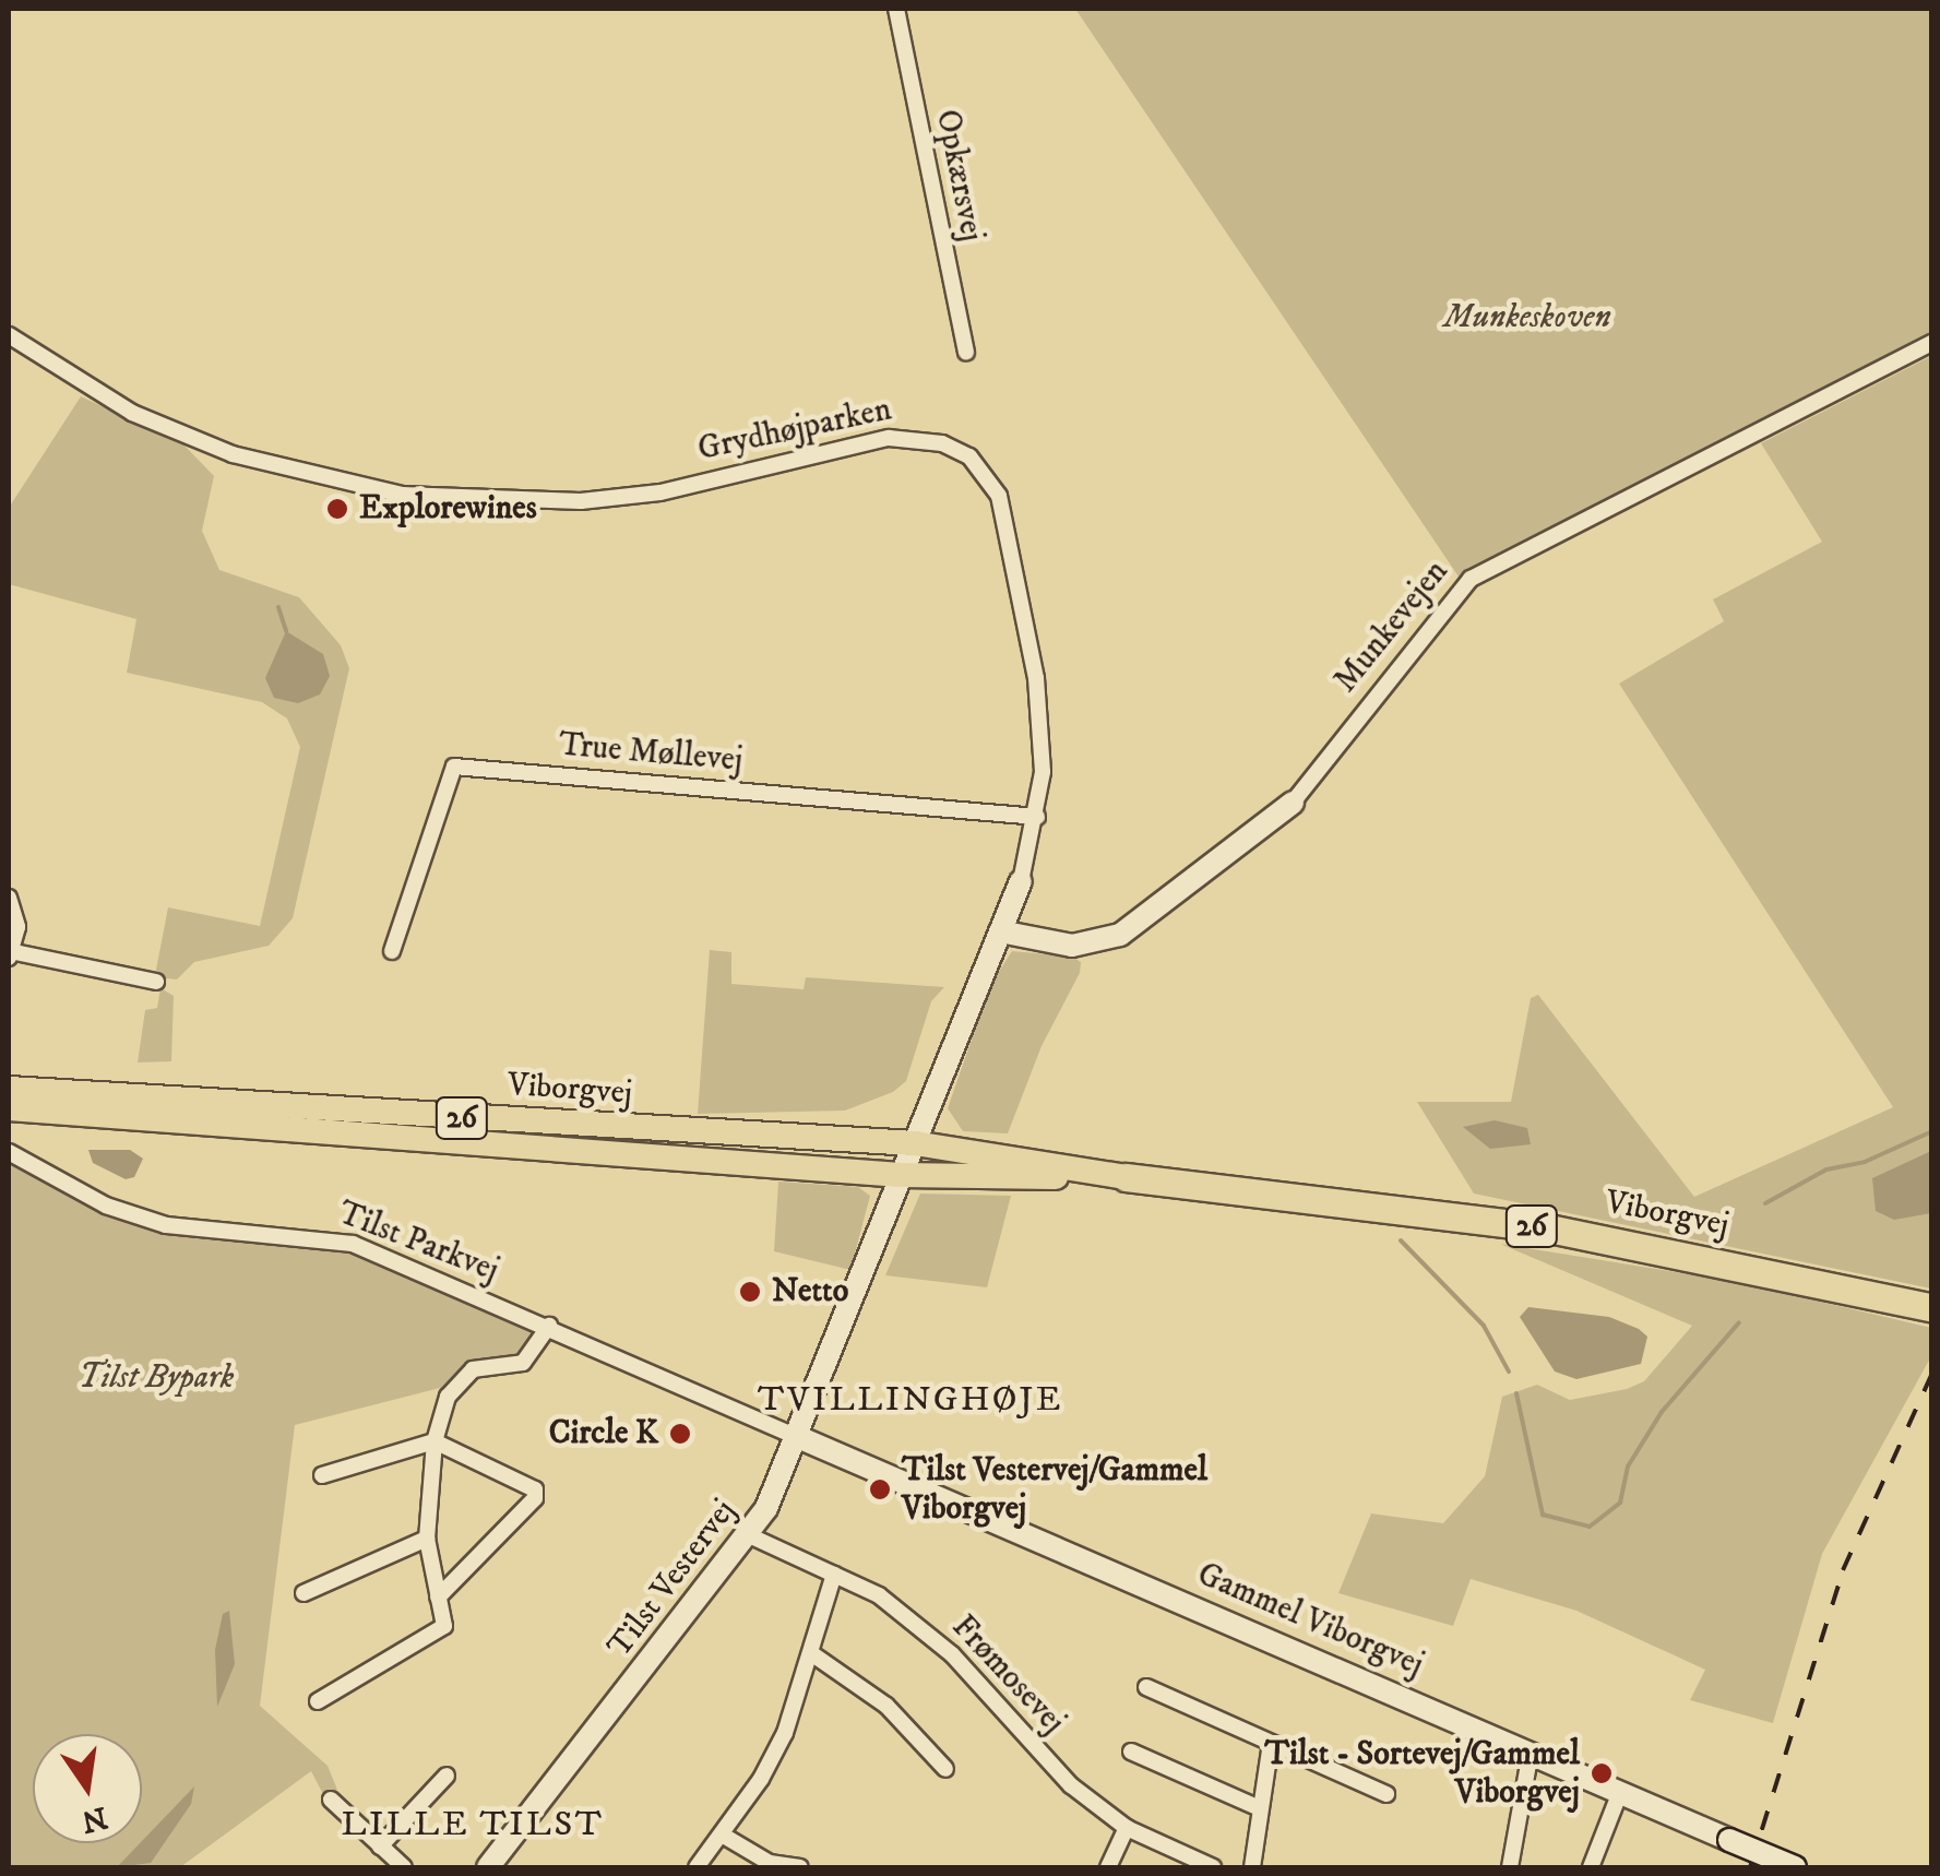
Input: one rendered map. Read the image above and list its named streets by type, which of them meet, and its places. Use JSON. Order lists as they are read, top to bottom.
{
  "streets": {
    "highway": ["Viborgvej", "26"],
    "street": [
      "Opkærsvej",
      "Grydhøjparken",
      "Munkevejen",
      "True Møllevej",
      "Tilst Parkvej",
      "Tilst Vestervej",
      "Gammel Viborgvej",
      "Frømosevej"
    ]
  },
  "crossings": [
    ["Grydhøjparken", "Munkevejen"],
    ["Grydhøjparken", "True Møllevej"],
    ["Grydhøjparken", "Viborgvej"],
    ["Grydhøjparken", "Tilst Vestervej"],
    ["Viborgvej", "Tilst Vestervej"],
    ["Tilst Parkvej", "Tilst Vestervej"],
    ["Tilst Parkvej", "Gammel Viborgvej"],
    ["Tilst Vestervej", "Gammel Viborgvej"],
    ["Tilst Vestervej", "Frømosevej"]
  ],
  "districts": ["TVILLINGHØJE", "LILLE TILST"],
  "parks": ["Munkeskoven", "Tilst Bypark"],
  "places": [
    "Explorewines",
    "Netto",
    "Circle K",
    "Tilst Vestervej/Gammel Viborgvej",
    "Tilst - Sortevej/Gammel Viborgvej"
  ],
  "north": "bottom"
}
